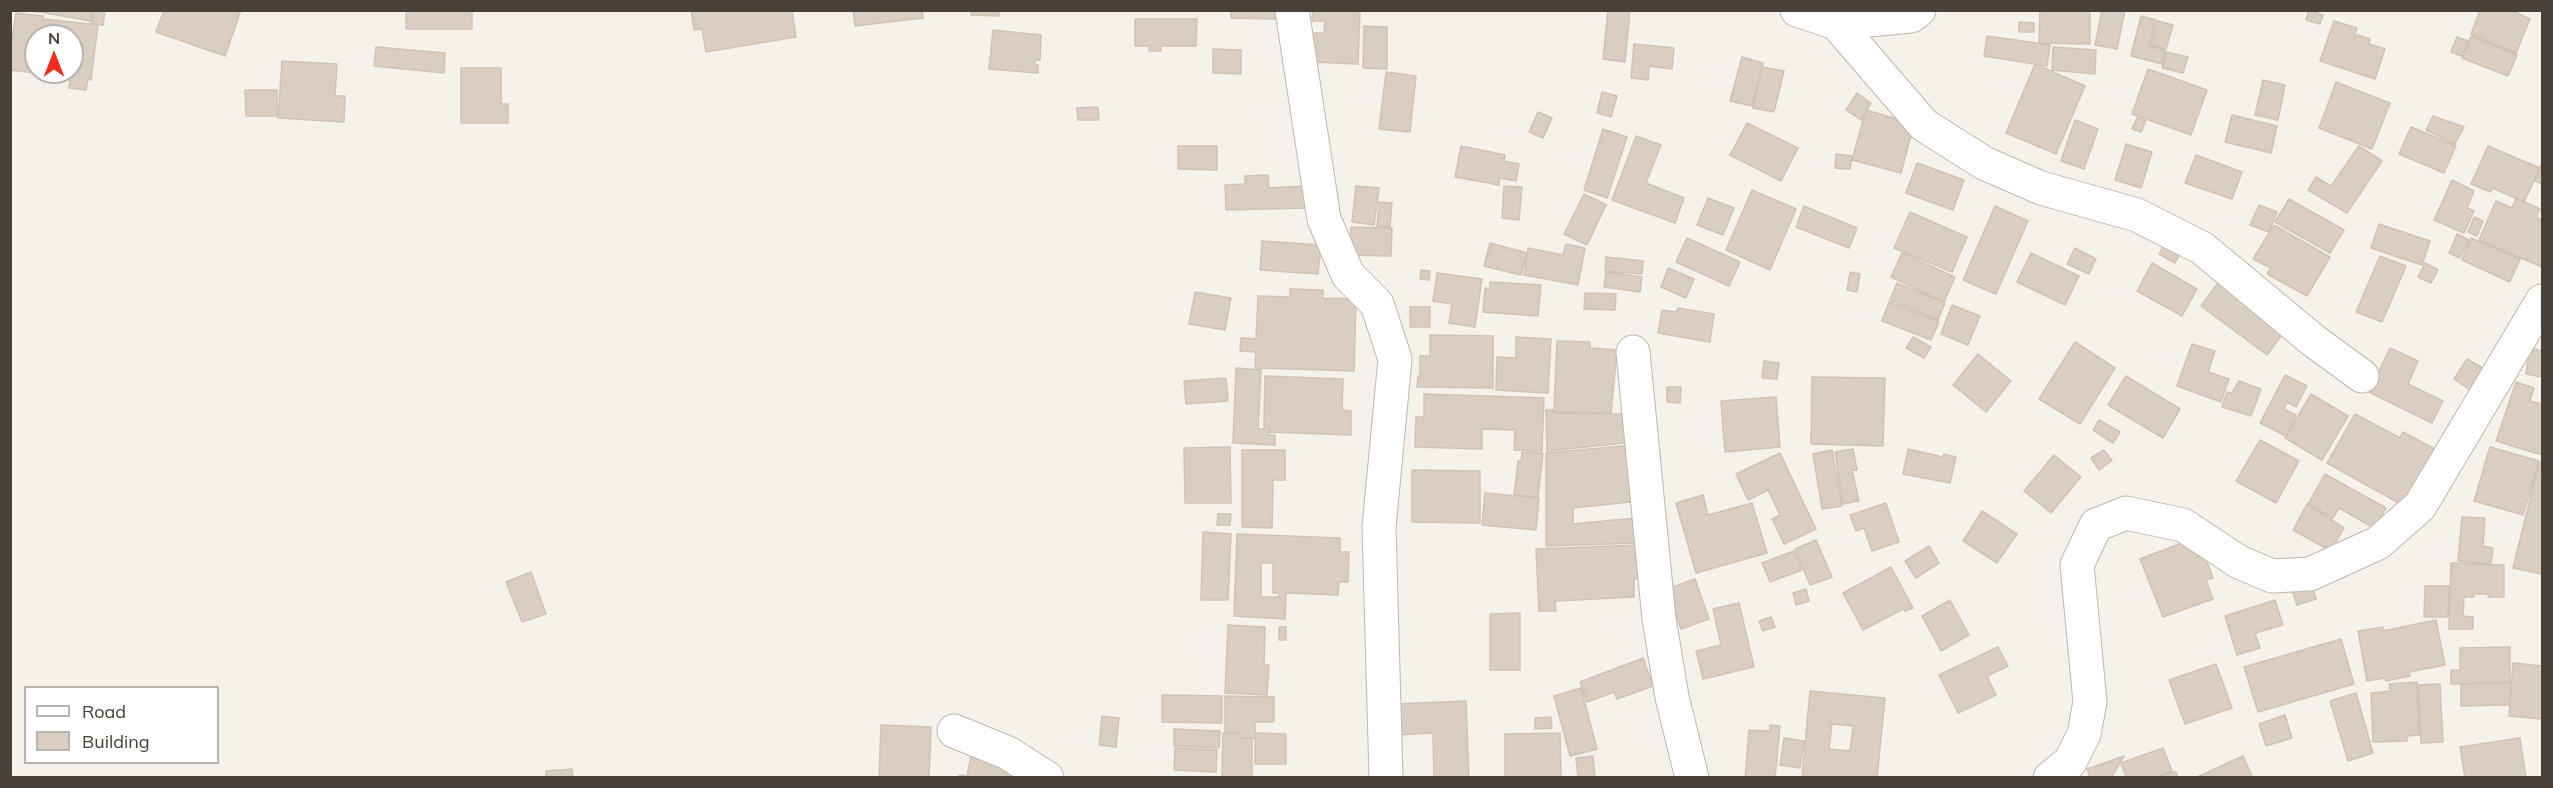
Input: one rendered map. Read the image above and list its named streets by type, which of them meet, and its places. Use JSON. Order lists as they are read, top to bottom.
{
  "legend": ["Road", "Building"],
  "north": "top"
}
